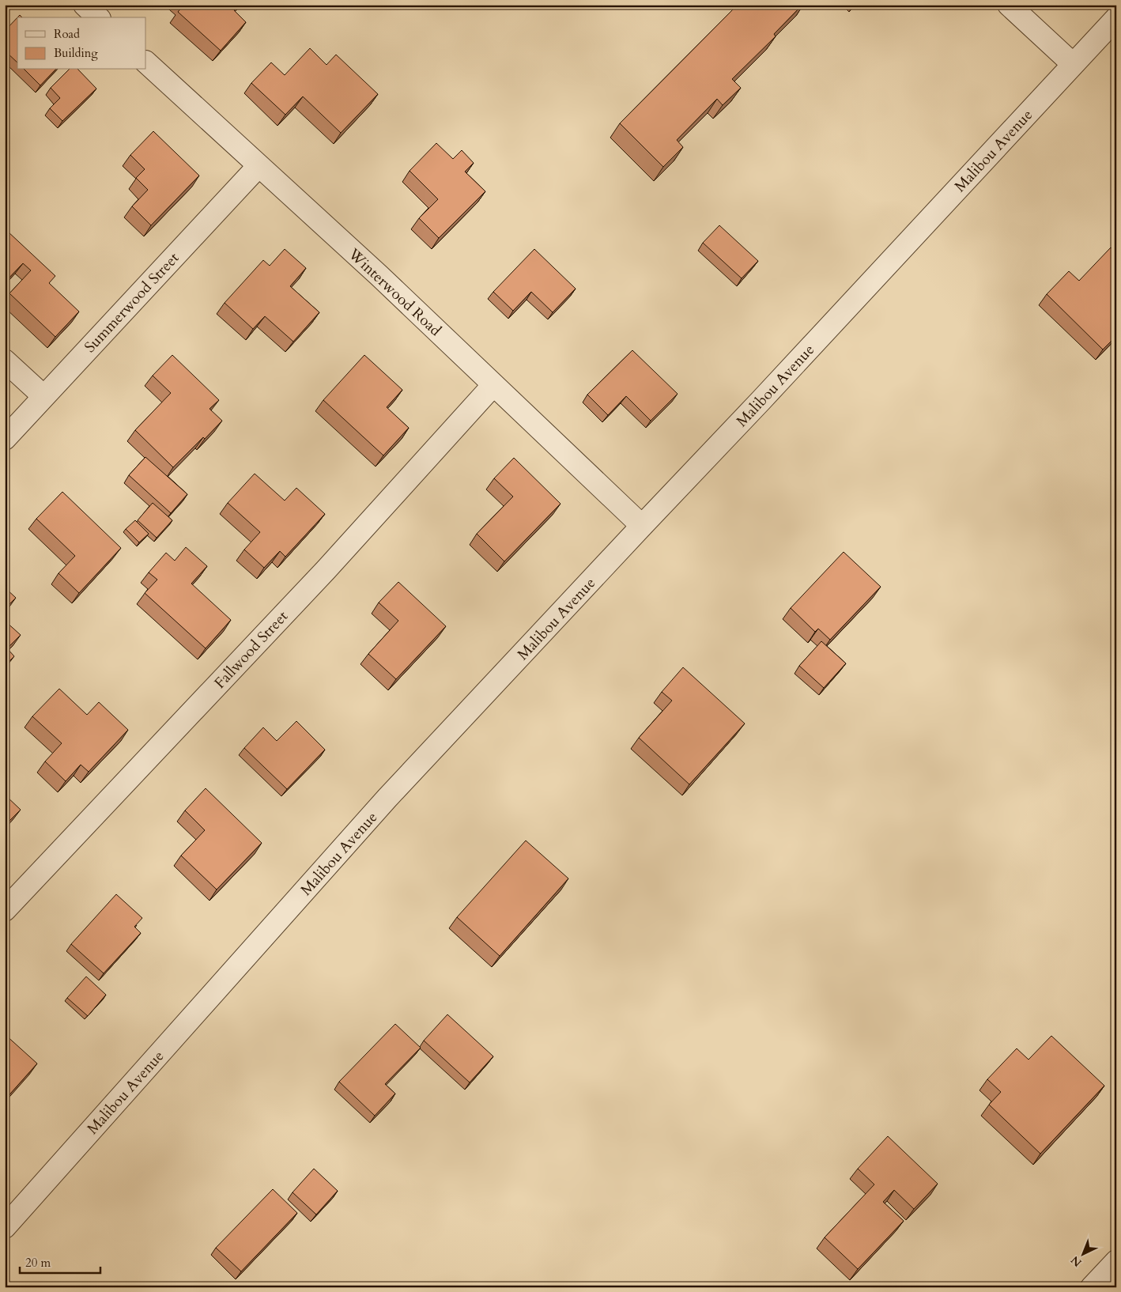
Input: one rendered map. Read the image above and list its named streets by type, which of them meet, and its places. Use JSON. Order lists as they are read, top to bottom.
{
  "streets": {
    "street": [
      "Malibou Avenue",
      "Winterwood Road",
      "Summerwood Street",
      "Fallwood Street"
    ]
  },
  "crossings": [
    ["Malibou Avenue", "Winterwood Road"],
    ["Winterwood Road", "Summerwood Street"],
    ["Winterwood Road", "Fallwood Street"]
  ],
  "legend": ["Road", "Building"],
  "scale_bar": "20 m",
  "north": "bottom left"
}
